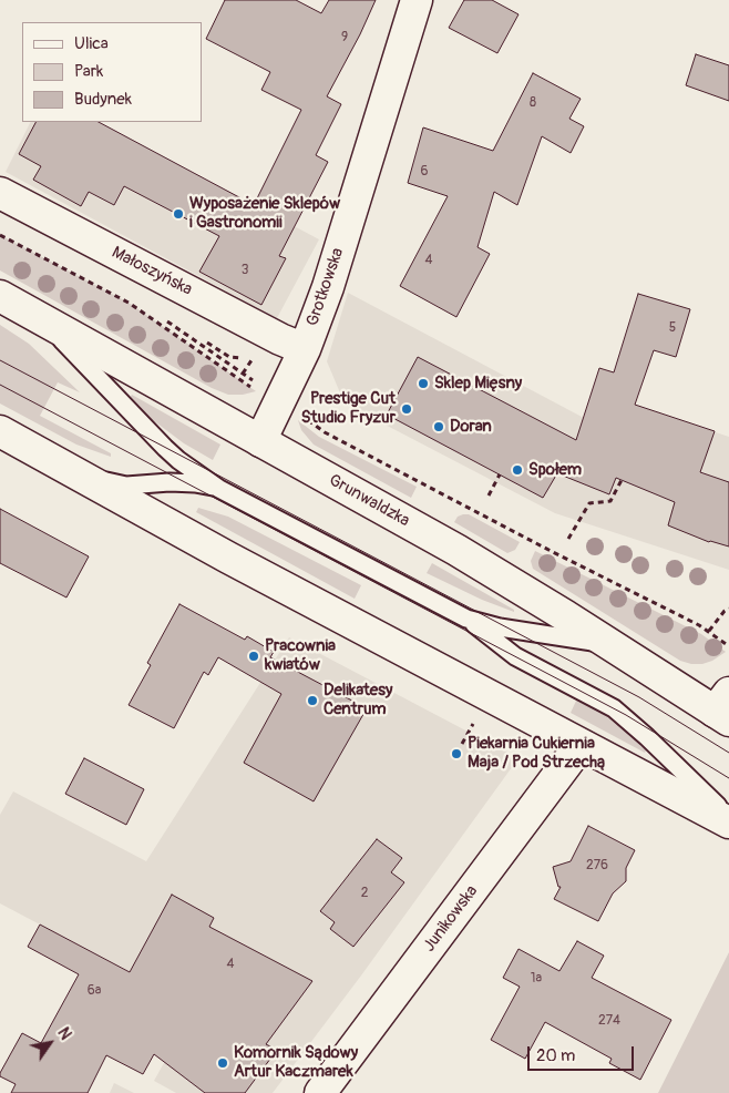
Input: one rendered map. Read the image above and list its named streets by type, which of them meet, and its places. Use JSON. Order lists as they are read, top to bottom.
{
  "streets": {
    "street": [
      "Małoszyńska",
      "Grotkowska",
      "Grunwaldzka",
      "Junikowska"
    ]
  },
  "crossings": [
    ["Małoszyńska", "Grotkowska"],
    ["Grotkowska", "Grunwaldzka"]
  ],
  "places": [
    "Wyposażenie Sklepów i Gastronomii",
    "Sklep Mięsny",
    "Prestige Cut Studio Fryzur",
    "Doran",
    "Społem",
    "Pracownia kwiatów",
    "Delikatesy Centrum",
    "Piekarnia Cukiernia Maja / Pod Strzechą",
    "Komornik Sądowy Artur Kaczmarek"
  ],
  "house_numbers": [
    "9",
    "8",
    "6",
    "4",
    "3",
    "5",
    "276",
    "2",
    "4",
    "1a",
    "6a",
    "274"
  ],
  "legend": ["Ulica", "Park", "Budynek"],
  "scale_bar": "20 m",
  "north": "top right"
}
